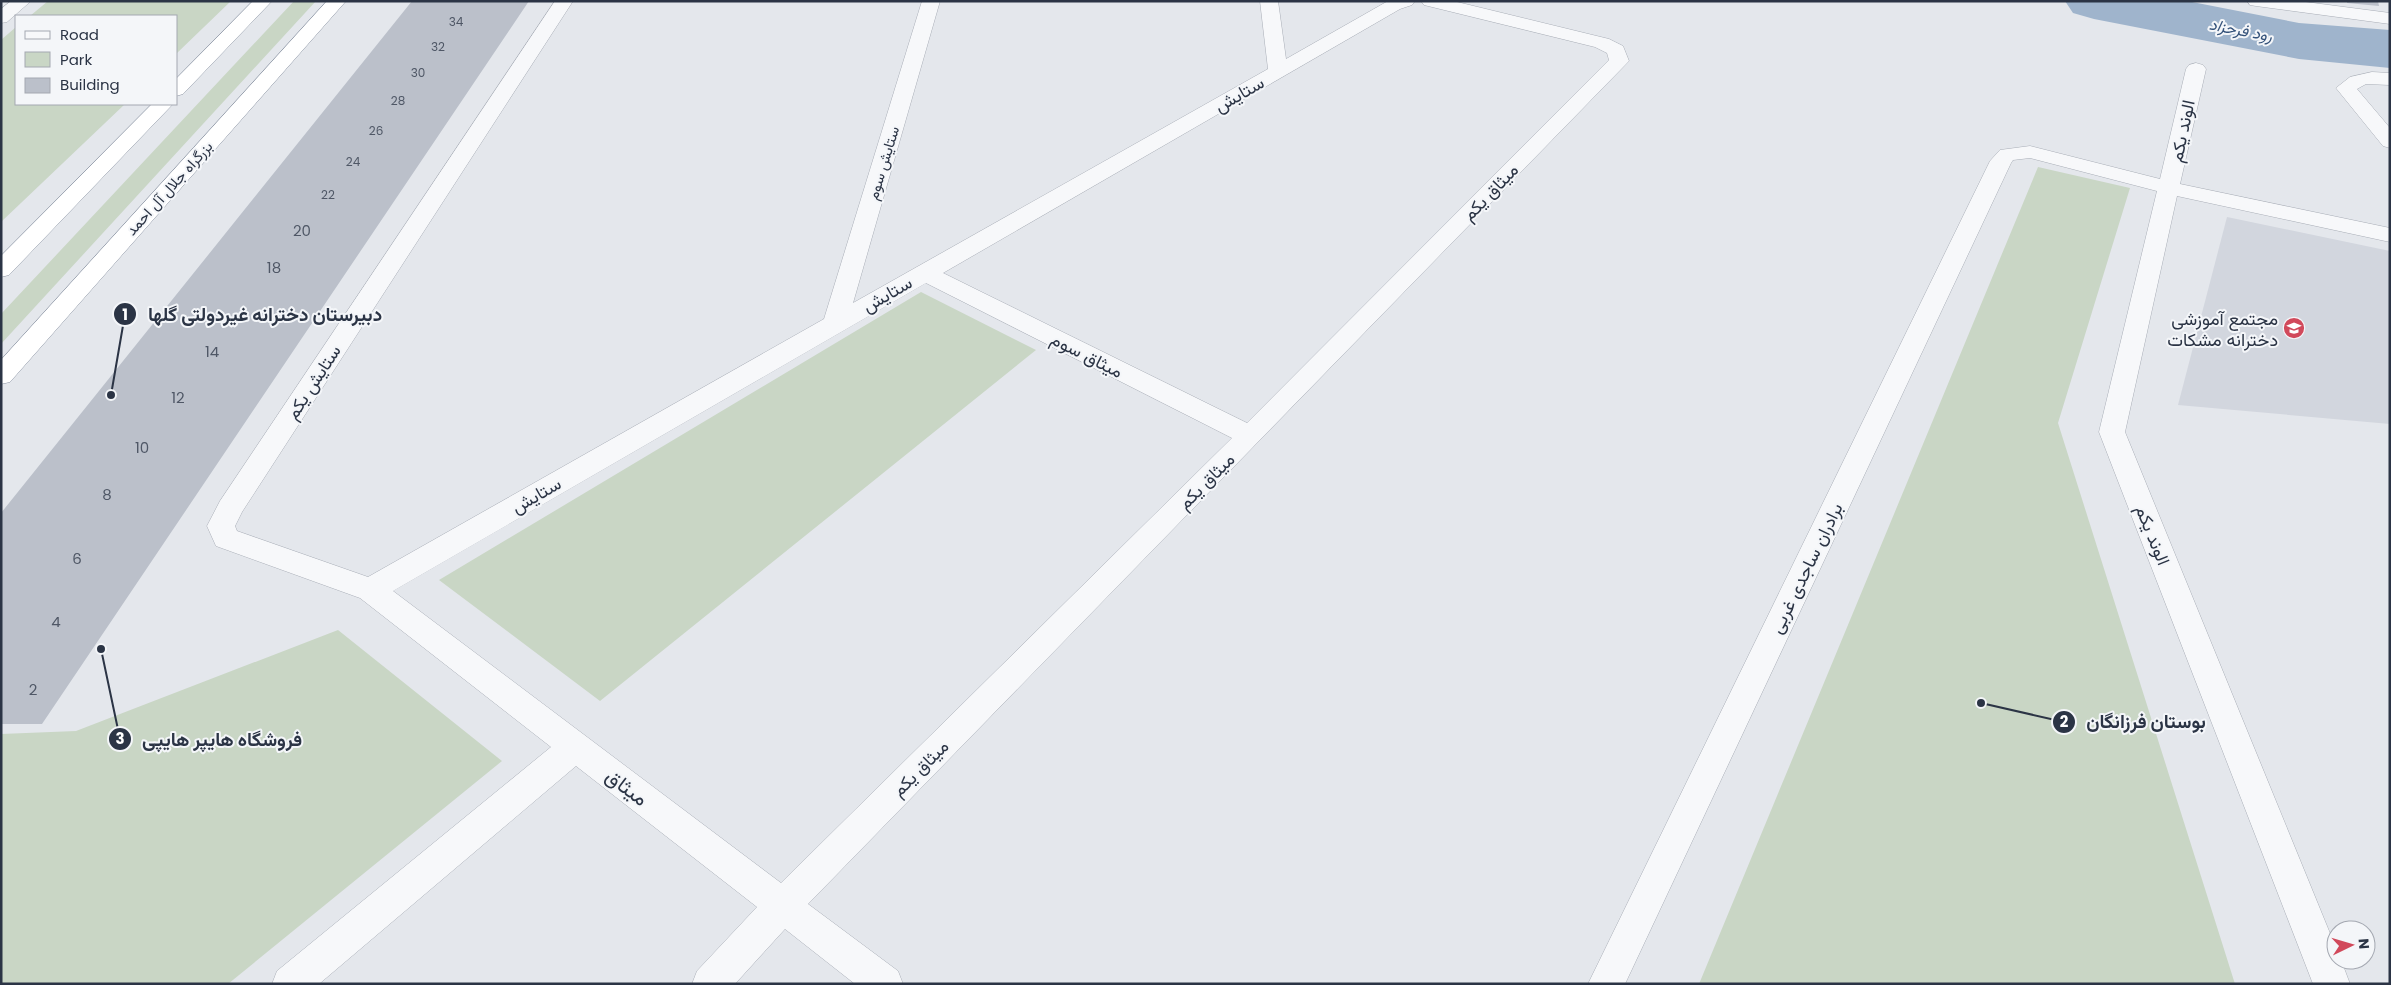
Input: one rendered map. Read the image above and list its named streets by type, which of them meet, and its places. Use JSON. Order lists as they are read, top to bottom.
{
  "streets": {
    "highway": ["بزرگراه جلال آل احمد"],
    "street": [
      "ستایش",
      "الوند یکم",
      "ستایش سوم",
      "میثاق یکم",
      "میثاق سوم",
      "ستایش یکم",
      "برادران ساجدی غربی",
      "میثاق"
    ]
  },
  "crossings": [
    ["ستایش", "ستایش سوم"],
    ["ستایش", "میثاق سوم"],
    ["ستایش", "ستایش یکم"],
    ["ستایش", "میثاق"],
    ["الوند یکم", "برادران ساجدی غربی"],
    ["میثاق یکم", "میثاق سوم"],
    ["میثاق یکم", "میثاق"],
    ["ستایش یکم", "میثاق"]
  ],
  "water": ["رود فرحزاد"],
  "places": {
    "school or university": ["مجتمع آموزشی دخترانه مشکات"],
    "other": ["دبیرستان دخترانه غیردولتی گلها", "فروشگاه هایپر هایپی", "بوستان فرزانگان"]
  },
  "house_numbers": [
    "34",
    "32",
    "30",
    "28",
    "26",
    "24",
    "22",
    "20",
    "18",
    "14",
    "12",
    "10",
    "8",
    "6",
    "4",
    "2"
  ],
  "legend": ["Road", "Park", "Building"],
  "north": "right"
}
